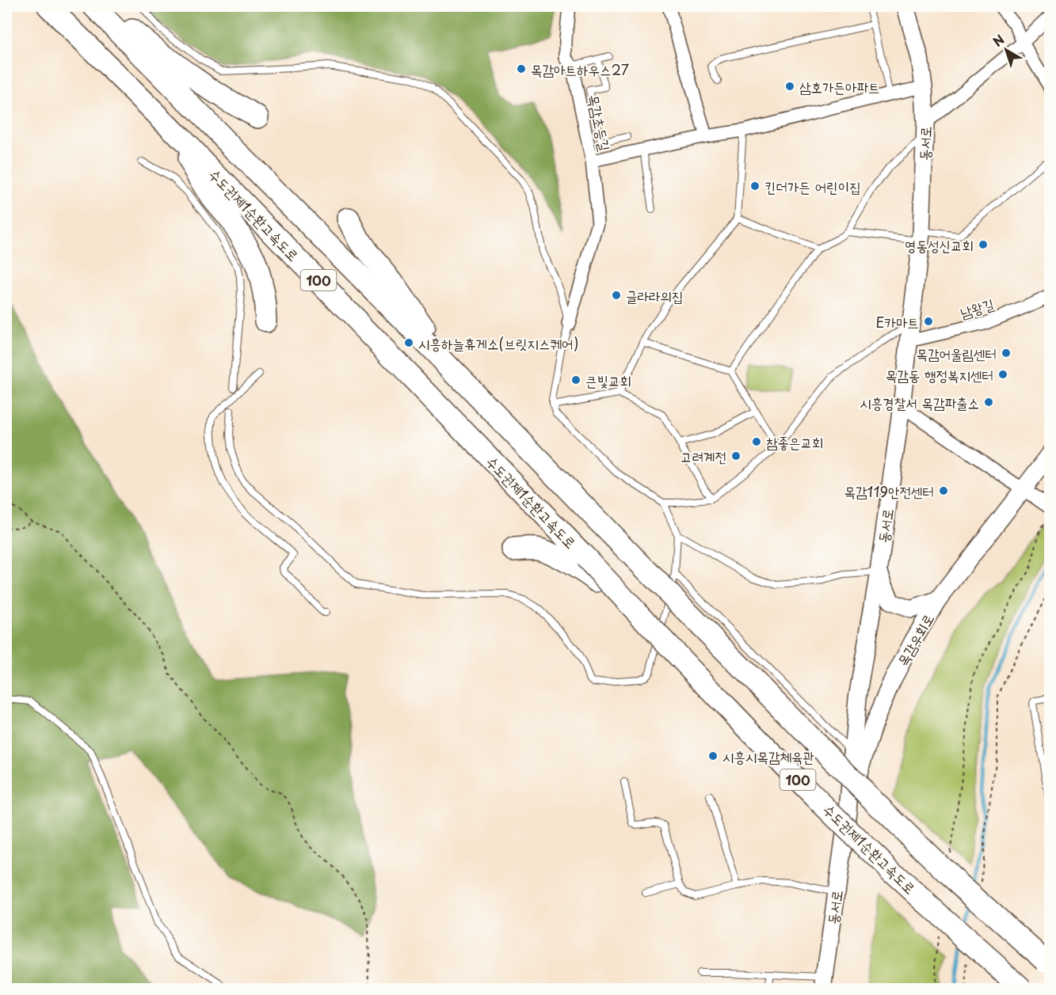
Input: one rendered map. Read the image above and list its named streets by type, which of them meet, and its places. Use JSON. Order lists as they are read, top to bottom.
{
  "streets": {
    "highway": ["수도권제1순환고속도로", "100"],
    "street": [
      "목감초등길",
      "동서로",
      "남왕길",
      "목감우회로"
    ]
  },
  "crossings": [
    ["목감초등길", "동서로"],
    ["동서로", "남왕길"],
    ["동서로", "목감우회로"]
  ],
  "places": [
    "목감아트하우스27",
    "삼호가든아파트",
    "킨더가든 어린이집",
    "영동성신교회",
    "글라라의집",
    "E카마트",
    "시흥하늘휴게소(브릿지스퀘어)",
    "목감어울림센터",
    "목감동 행정복지센터",
    "큰빛교회",
    "시흥경찰서 목감파출소",
    "참좋은교회",
    "고려계전",
    "목감119안전센터",
    "시흥시목감체육관"
  ],
  "north": "top left"
}
